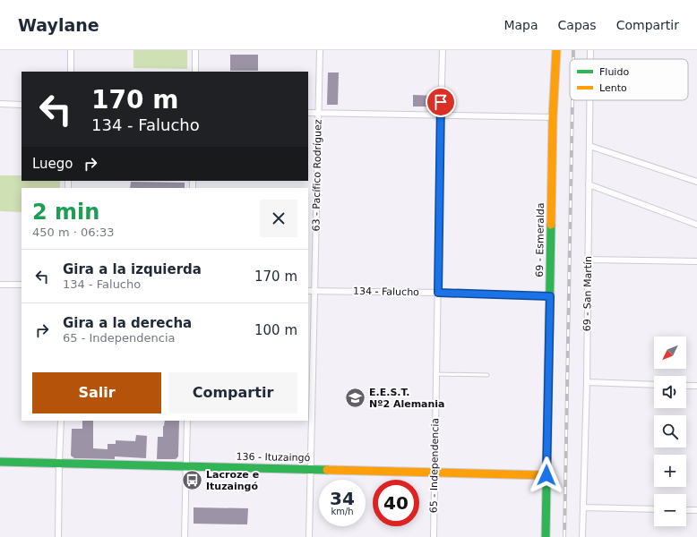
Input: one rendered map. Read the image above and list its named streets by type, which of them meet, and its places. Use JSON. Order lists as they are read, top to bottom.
{
  "streets": {
    "street": [
      "63 - Pacífico Rodríguez",
      "69 - Esmeralda",
      "134 - Falucho",
      "69 - San Martín",
      "136 - Ituzaingó",
      "65 - Independencia"
    ]
  },
  "crossings": [
    ["63 - Pacífico Rodríguez", "134 - Falucho"],
    ["63 - Pacífico Rodríguez", "136 - Ituzaingó"],
    ["69 - Esmeralda", "134 - Falucho"],
    ["69 - Esmeralda", "136 - Ituzaingó"],
    ["134 - Falucho", "65 - Independencia"],
    ["136 - Ituzaingó", "65 - Independencia"]
  ],
  "places": {
    "school or university": ["E.E.S.T. Nº2 Alemania"],
    "bus stop": ["Lacroze e Ituzaingó"]
  },
  "legend": ["Fluido", "Lento"],
  "north": "bottom left",
  "page": {
    "header": "Waylane",
    "nav": ["Mapa", "Capas", "Compartir"],
    "turn": ["170 m", "134 - Falucho"],
    "then": "Luego",
    "heading": ["2 min", "450 m · 06:33"],
    "list": [
      {
        "name": "Gira a la izquierda",
        "note": "134 - Falucho",
        "value": "170 m"
      },
      {
        "name": "Gira a la derecha",
        "note": "65 - Independencia",
        "value": "100 m"
      }
    ],
    "map_buttons": ["+", "−"],
    "buttons": ["Salir", "Compartir"],
    "speed": "34 km/h",
    "limit": "40"
  }
}
